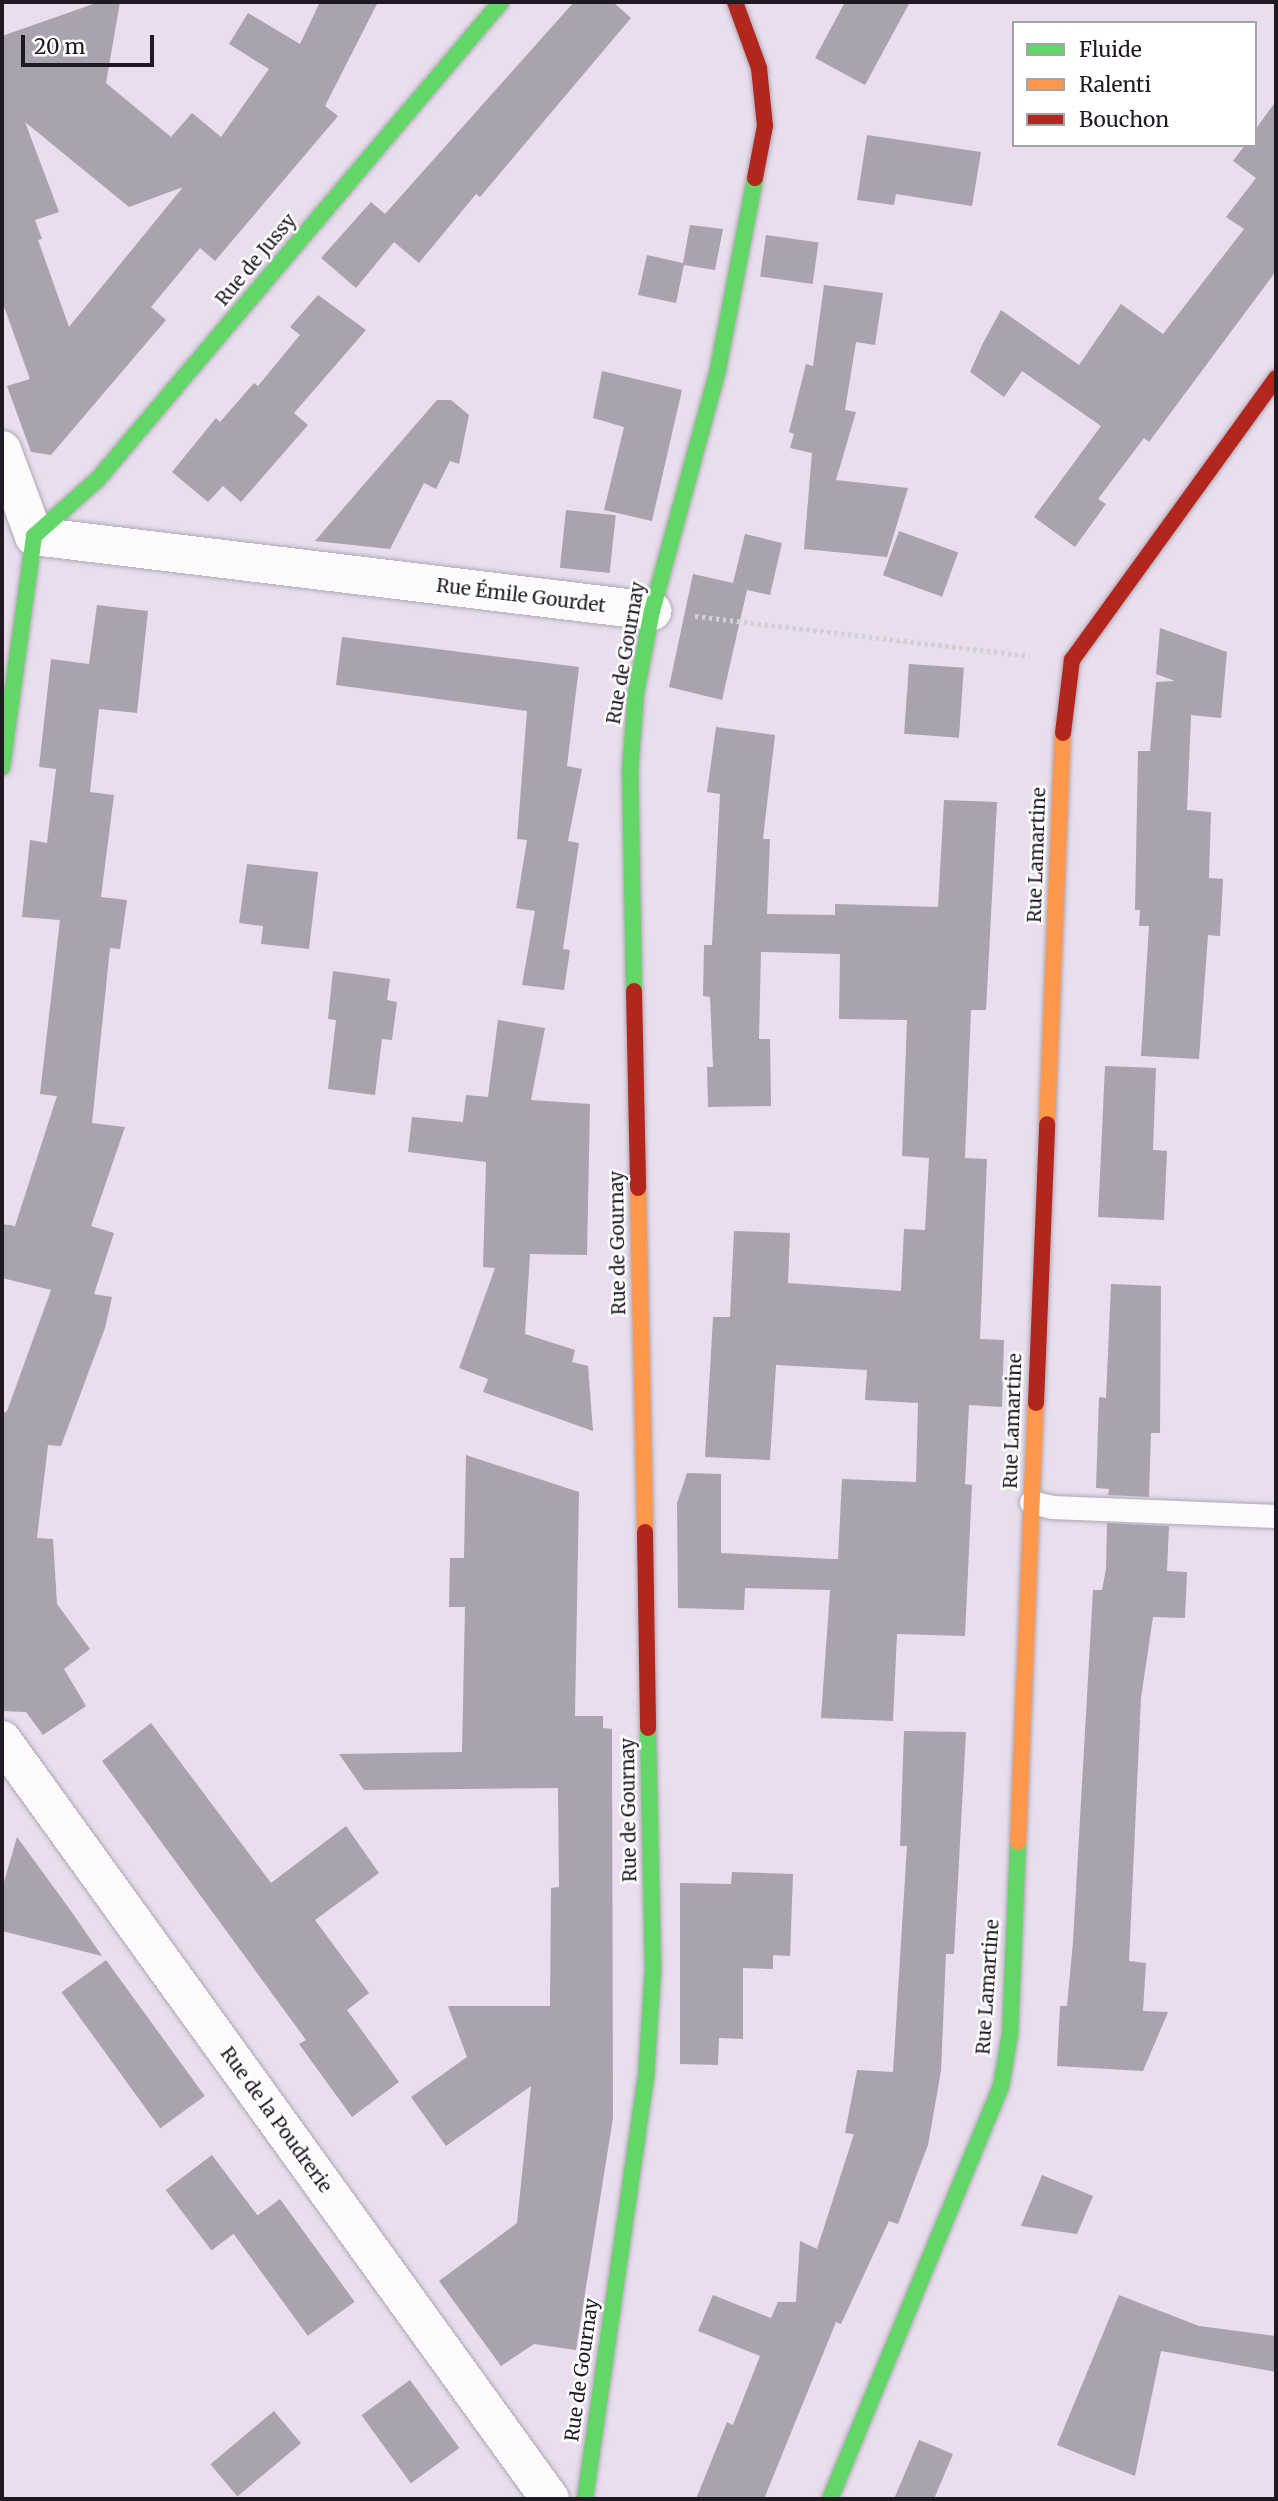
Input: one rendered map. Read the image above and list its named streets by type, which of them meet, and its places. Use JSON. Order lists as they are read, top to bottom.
{
  "streets": {
    "street": [
      "Rue de Jussy",
      "Rue Émile Gourdet",
      "Rue de Gournay",
      "Rue Lamartine",
      "Rue de la Poudrerie"
    ]
  },
  "crossings": [
    ["Rue de Jussy", "Rue Émile Gourdet"],
    ["Rue Émile Gourdet", "Rue de Gournay"]
  ],
  "legend": ["Fluide", "Ralenti", "Bouchon"],
  "scale_bar": "20 m"
}
